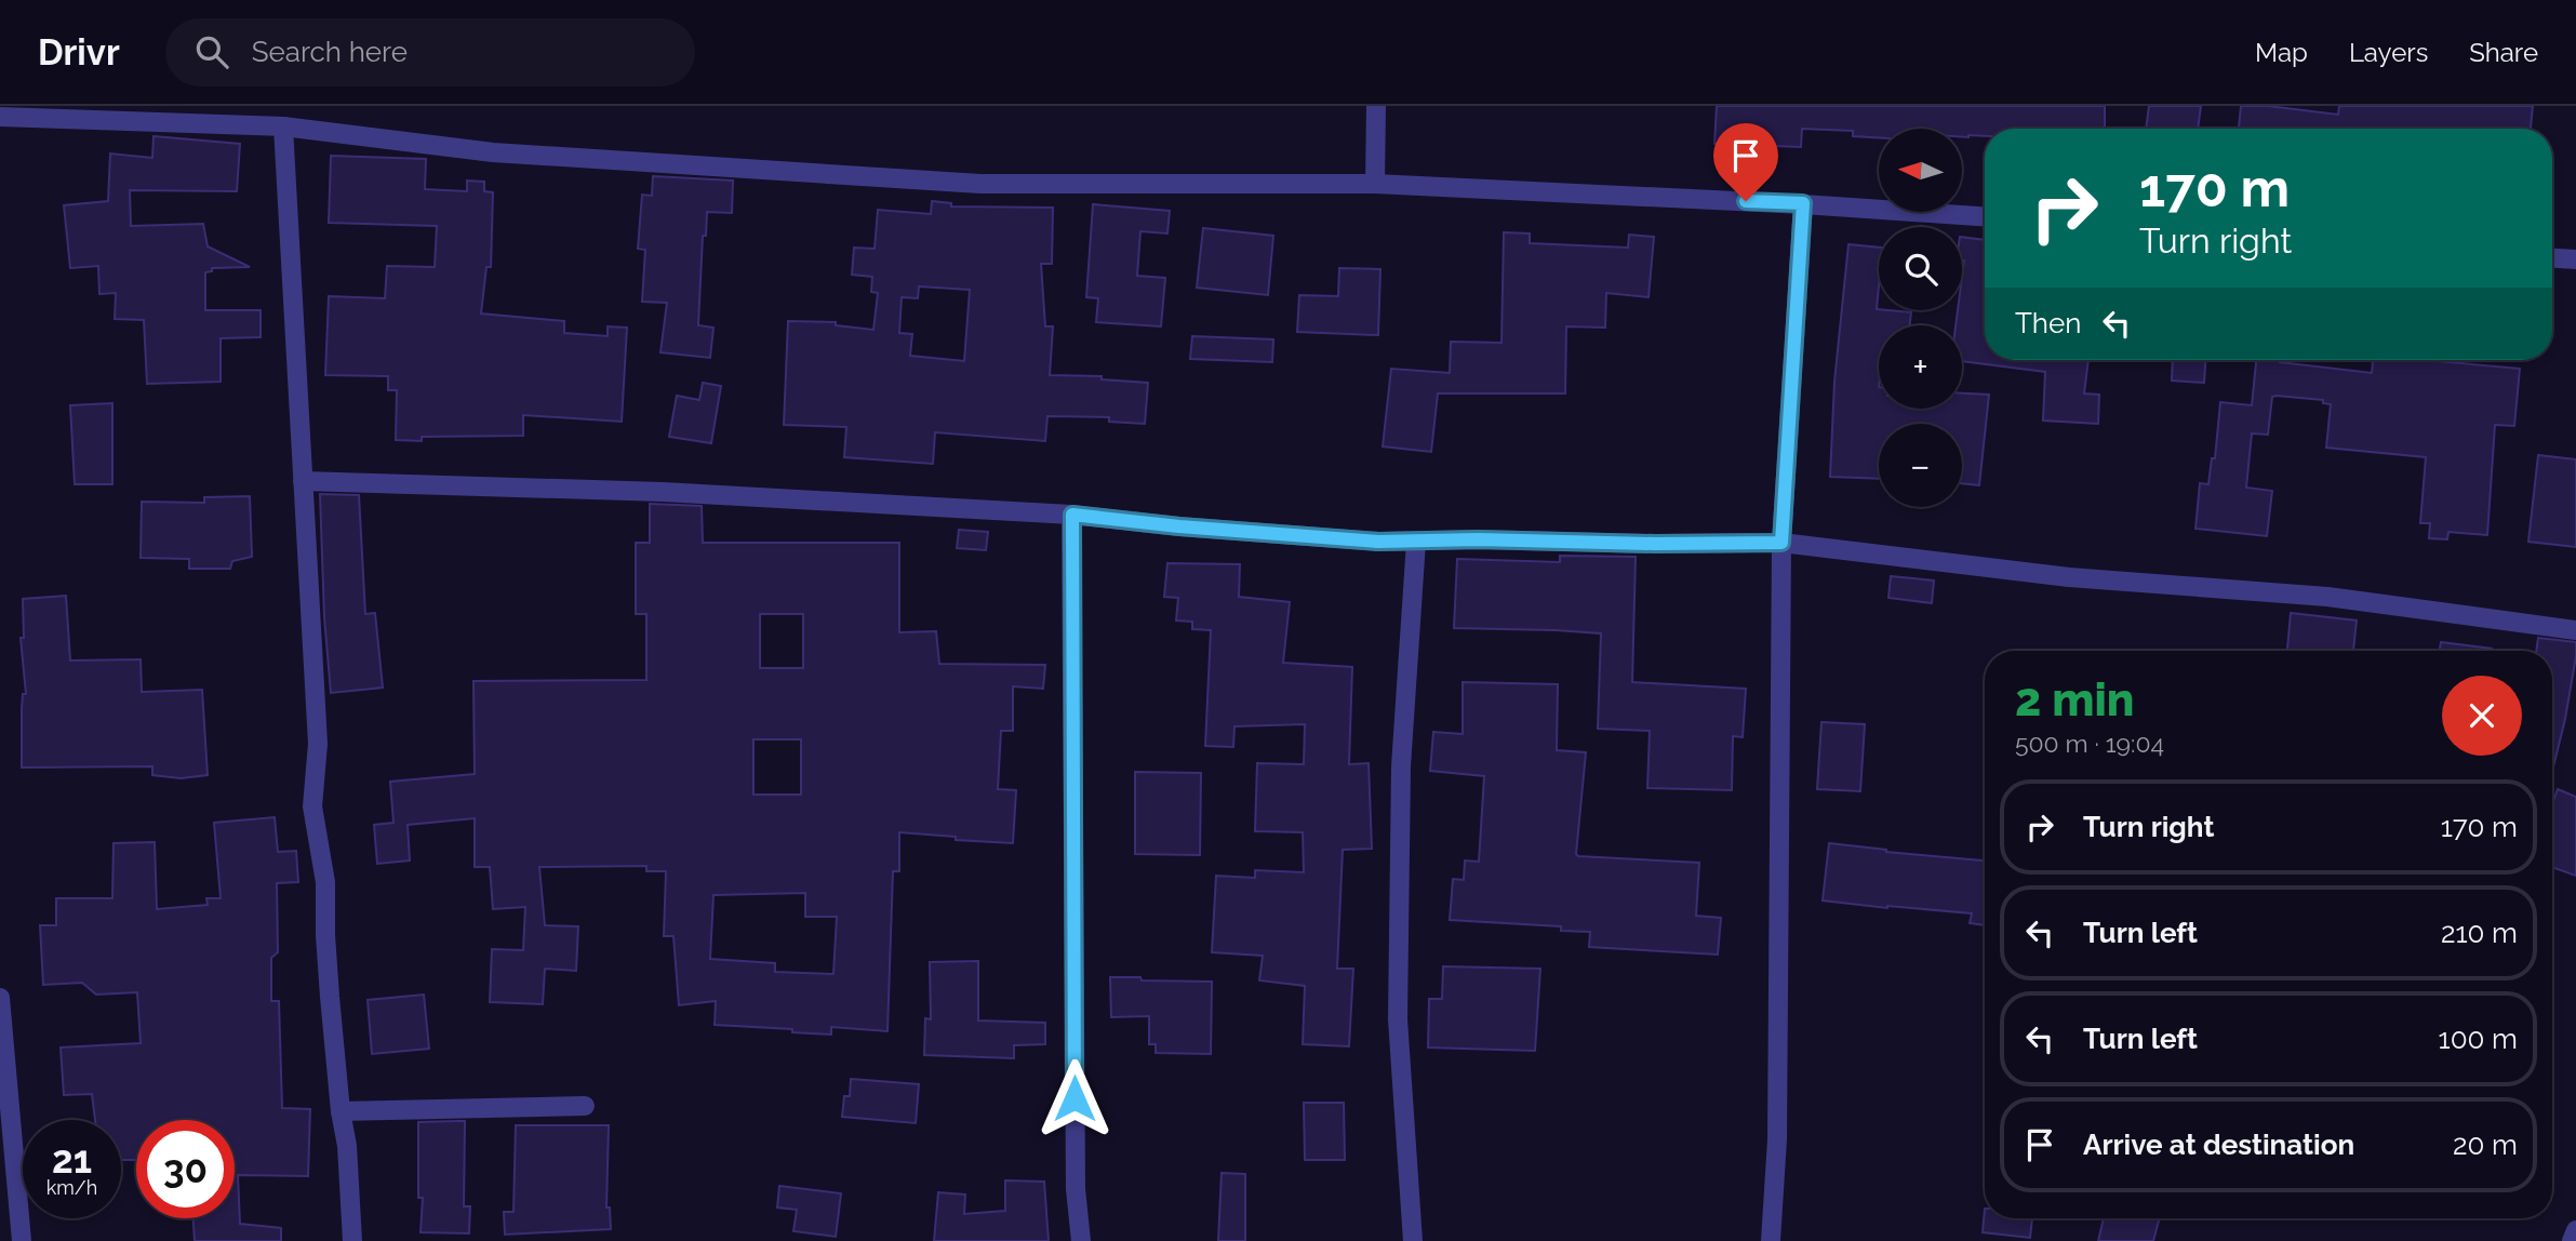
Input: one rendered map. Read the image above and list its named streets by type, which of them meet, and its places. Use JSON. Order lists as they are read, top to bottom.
{
  "north": "left",
  "page": {
    "header": "Drivr",
    "search": "Search here",
    "nav": ["Map", "Layers", "Share"],
    "map_buttons": ["+", "−"],
    "turn": ["170 m", "Turn right"],
    "then": "Then",
    "heading": ["2 min", "500 m · 19:04"],
    "list": [
      {
        "name": "Turn right",
        "value": "170 m"
      },
      {
        "name": "Turn left",
        "value": "210 m"
      },
      {
        "name": "Turn left",
        "value": "100 m"
      },
      {
        "name": "Arrive at destination",
        "value": "20 m"
      }
    ],
    "speed": "21 km/h",
    "limit": "30"
  }
}
